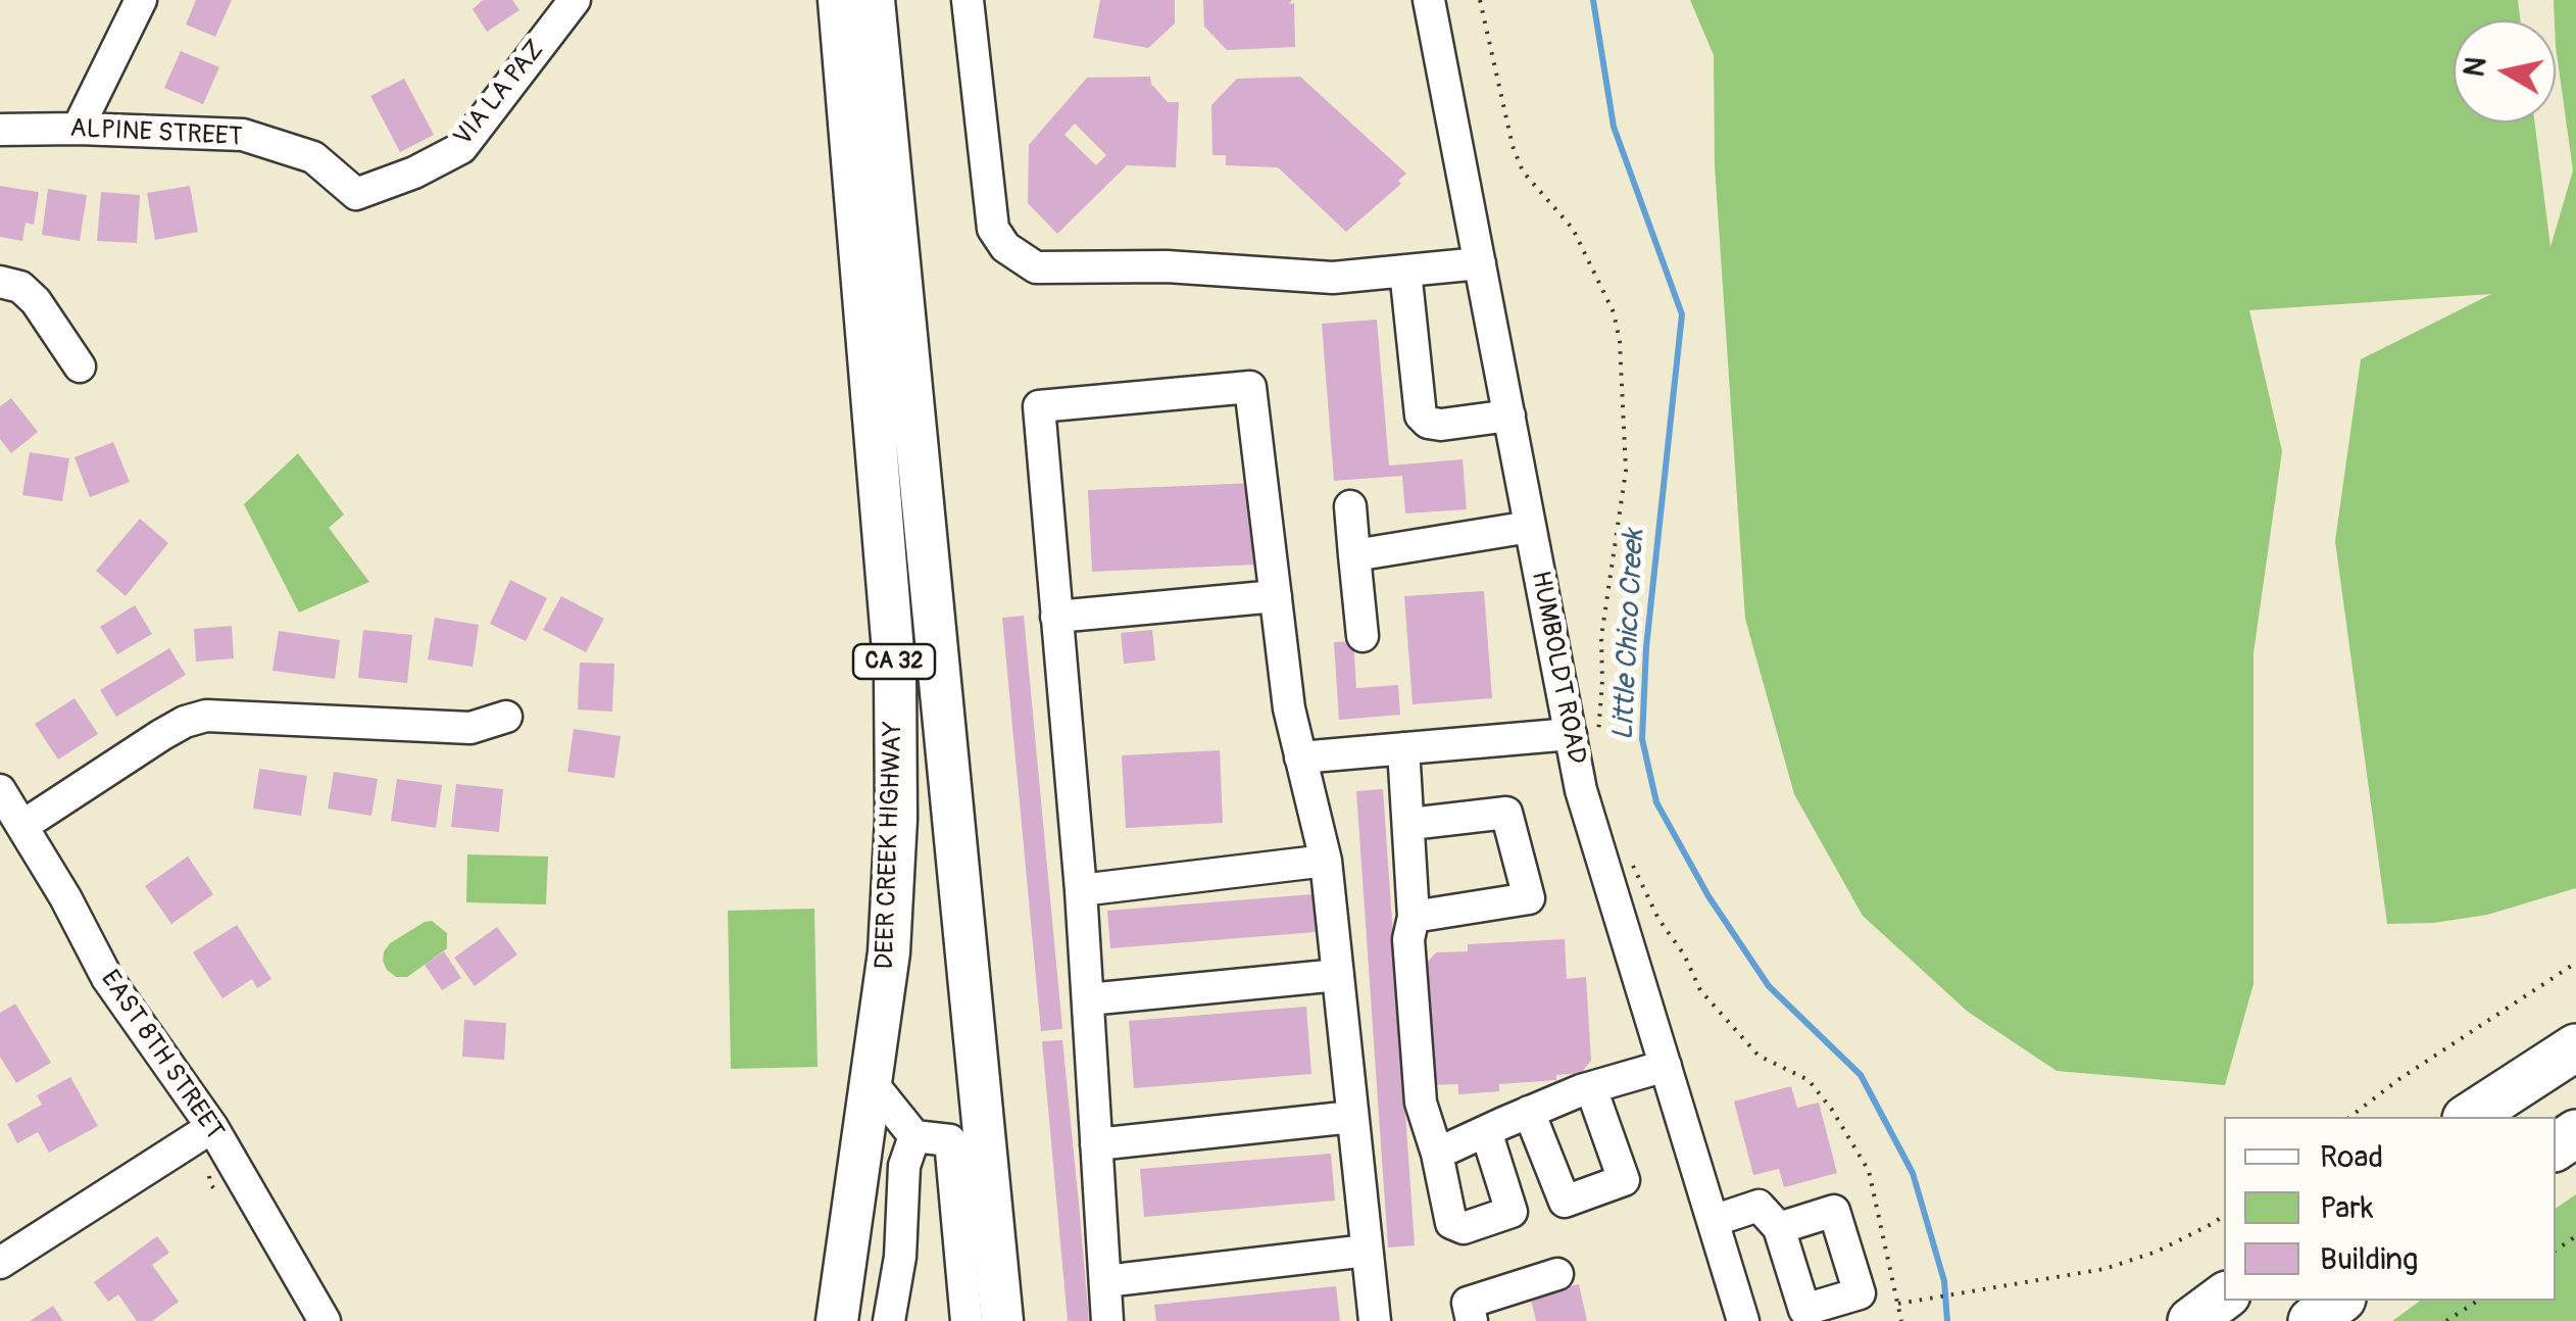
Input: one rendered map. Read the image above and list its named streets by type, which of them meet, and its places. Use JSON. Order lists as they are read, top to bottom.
{
  "streets": {
    "main road": ["CA 32", "DEER CREEK HIGHWAY"],
    "street": [
      "VIA LA PAZ",
      "ALPINE STREET",
      "HUMBOLDT ROAD",
      "EAST 8TH STREET"
    ]
  },
  "crossings": [
    ["VIA LA PAZ", "ALPINE STREET"]
  ],
  "water": ["Little Chico Creek"],
  "legend": ["Road", "Park", "Building"],
  "north": "left"
}
